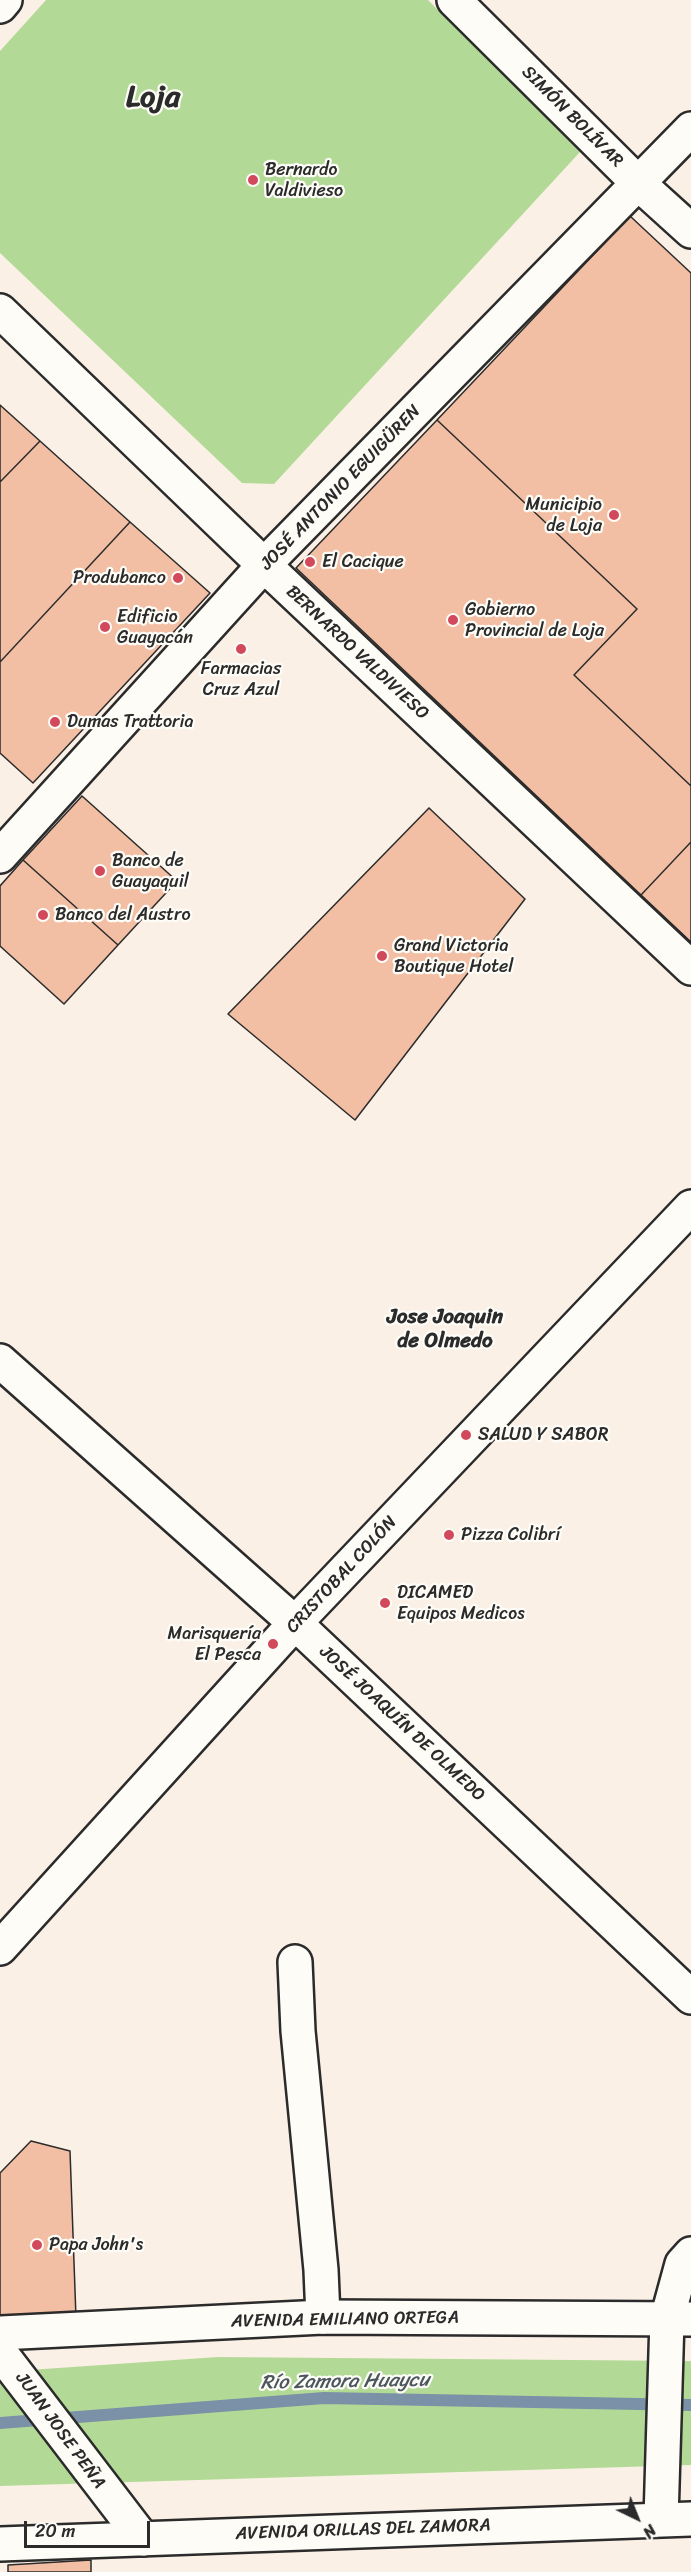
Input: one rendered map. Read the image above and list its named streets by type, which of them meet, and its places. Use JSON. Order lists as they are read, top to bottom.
{
  "streets": {
    "street": [
      "SIMÓN BOLÍVAR",
      "JOSÉ ANTONIO EGUIGÜREN",
      "BERNARDO VALDIVIESO",
      "CRISTOBAL COLÓN",
      "JOSÉ JOAQUÍN DE OLMEDO",
      "AVENIDA EMILIANO ORTEGA",
      "JUAN JOSE PEÑA",
      "AVENIDA ORILLAS DEL ZAMORA"
    ]
  },
  "crossings": [
    ["SIMÓN BOLÍVAR", "JOSÉ ANTONIO EGUIGÜREN"],
    ["JOSÉ ANTONIO EGUIGÜREN", "BERNARDO VALDIVIESO"],
    ["CRISTOBAL COLÓN", "JOSÉ JOAQUÍN DE OLMEDO"],
    ["JUAN JOSE PEÑA", "AVENIDA ORILLAS DEL ZAMORA"]
  ],
  "districts": ["Loja", "Jose Joaquin de Olmedo"],
  "water": ["Río Zamora Huaycu"],
  "places": [
    "Bernardo Valdivieso",
    "Municipio de Loja",
    "El Cacique",
    "Produbanco",
    "Gobierno Provincial de Loja",
    "Edificio Guayacán",
    "Farmacias Cruz Azul",
    "Dumas Trattoria",
    "Banco de Guayaquil",
    "Banco del Austro",
    "Grand Victoria Boutique Hotel",
    "SALUD Y SABOR",
    "Pizza Colibrí",
    "DICAMED Equipos Medicos",
    "Marisquería El Pesca",
    "Papa John's"
  ],
  "scale_bar": "20 m",
  "north": "bottom right"
}
